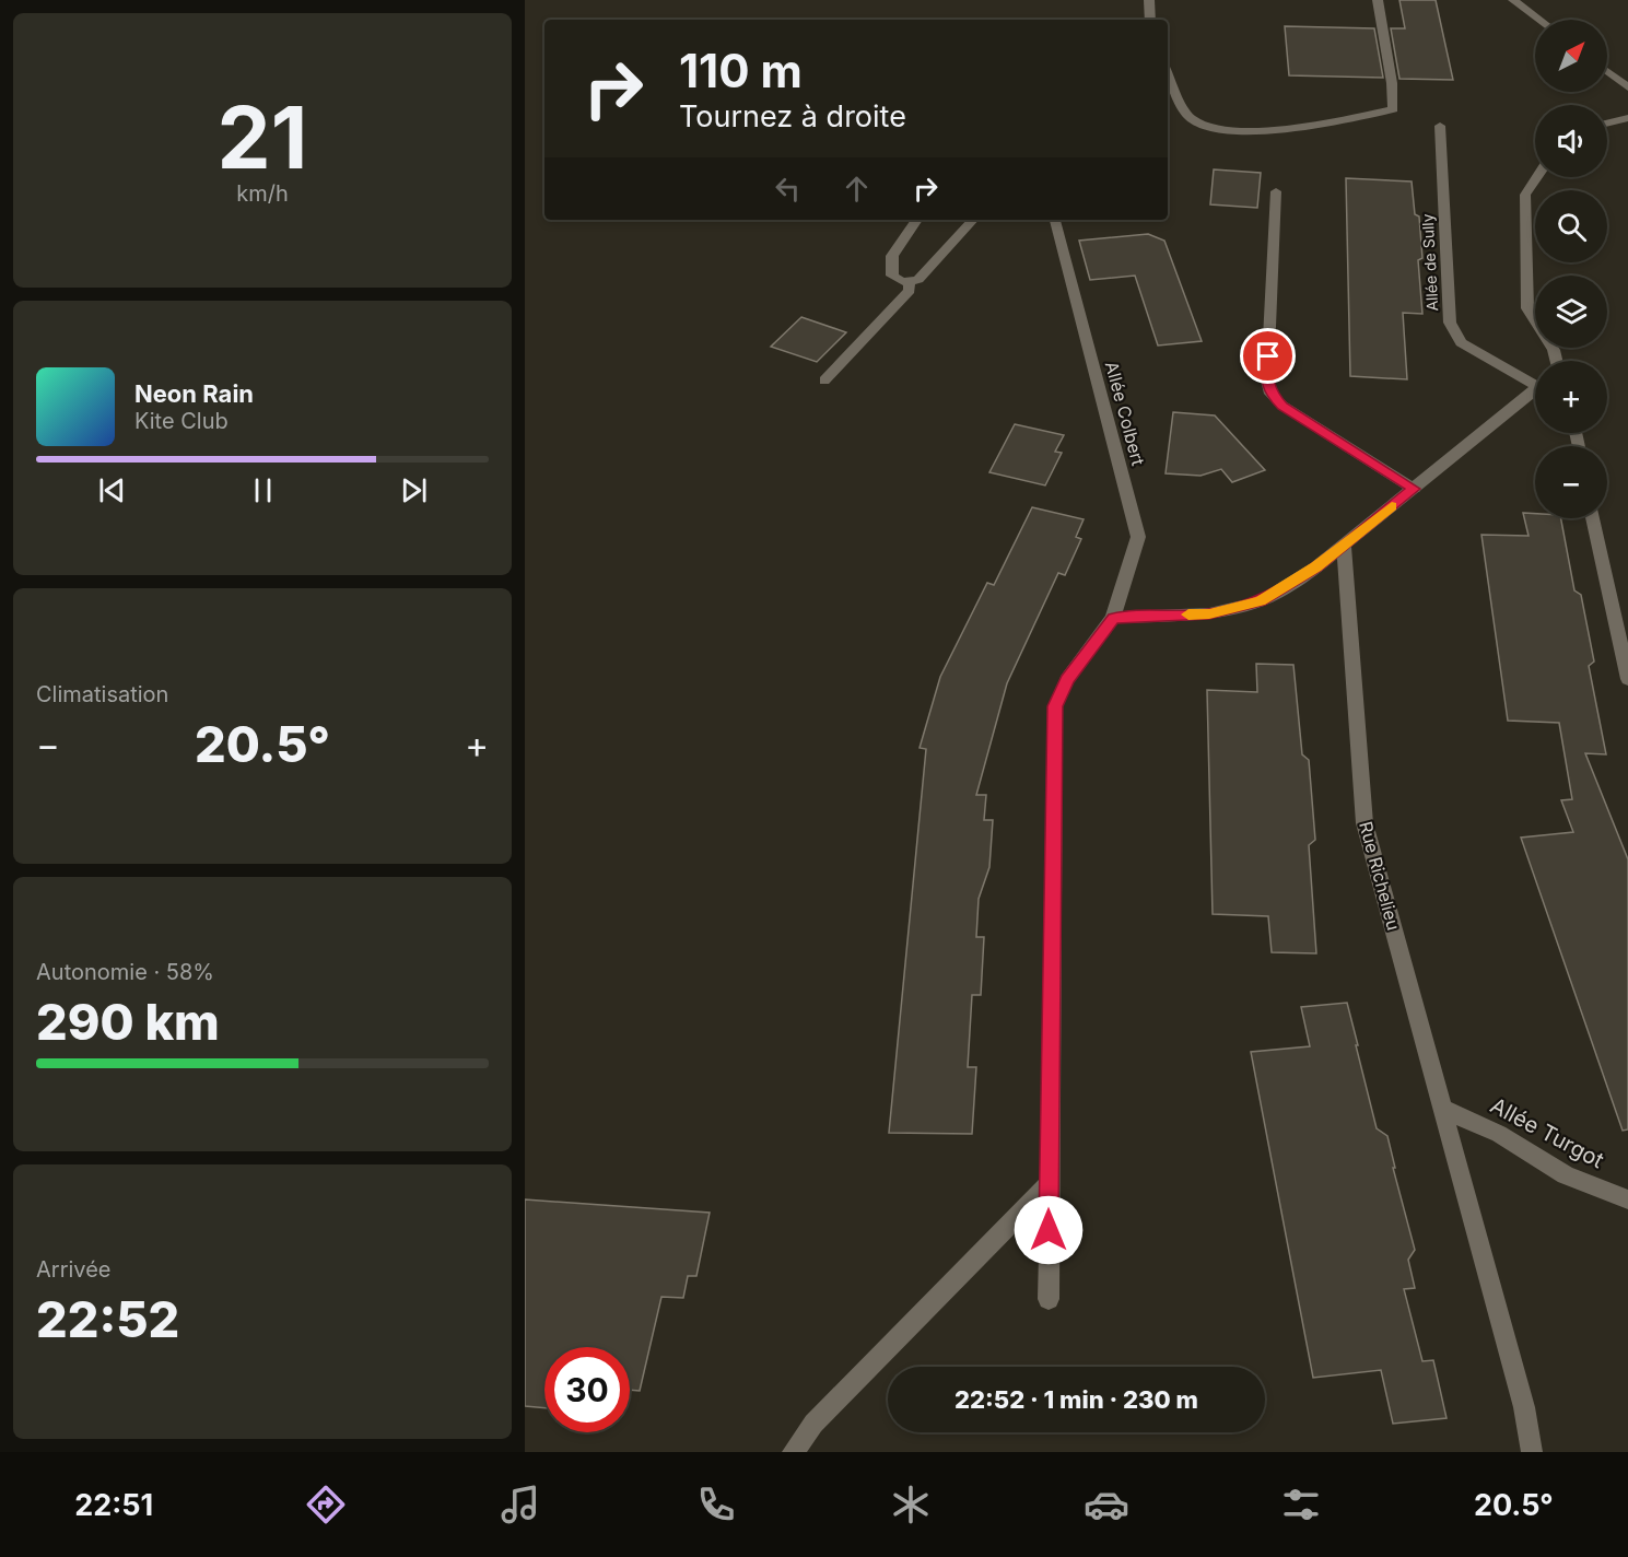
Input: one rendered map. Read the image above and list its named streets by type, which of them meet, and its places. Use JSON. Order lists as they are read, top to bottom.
{
  "streets": {
    "street": [
      "Allée de Sully",
      "Allée Colbert",
      "Rue Richelieu",
      "Allée Turgot"
    ]
  },
  "crossings": [
    ["Rue Richelieu", "Allée Turgot"]
  ],
  "north": "top right",
  "page": {
    "tile": [
      ["21", "km/h"],
      "Climatisation",
      ["Autonomie · 58%", "290 km"],
      ["Arrivée", "22:52"]
    ],
    "map_buttons": ["+", "−"],
    "turn": ["110 m", "Tournez à droite"],
    "song": ["Neon Rain", "Kite Club"],
    "heat": ["−", "20.5°", "+"],
    "limit": "30",
    "trip": "22:52 · 1 min · 230 m",
    "tabs": ["22:51", "20.5°"]
  }
}
